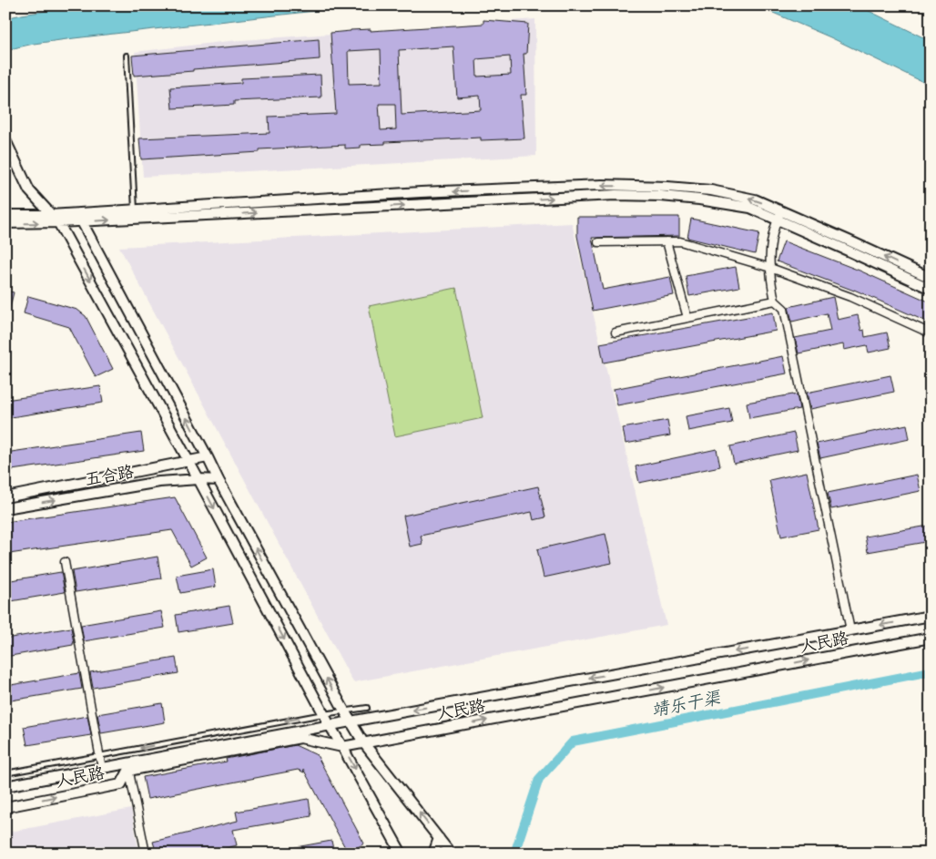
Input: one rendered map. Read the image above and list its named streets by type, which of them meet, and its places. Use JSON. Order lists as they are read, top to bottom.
{
  "streets": {
    "main road": ["五合路", "人民路"]
  },
  "water": ["靖乐干渠"]
}
